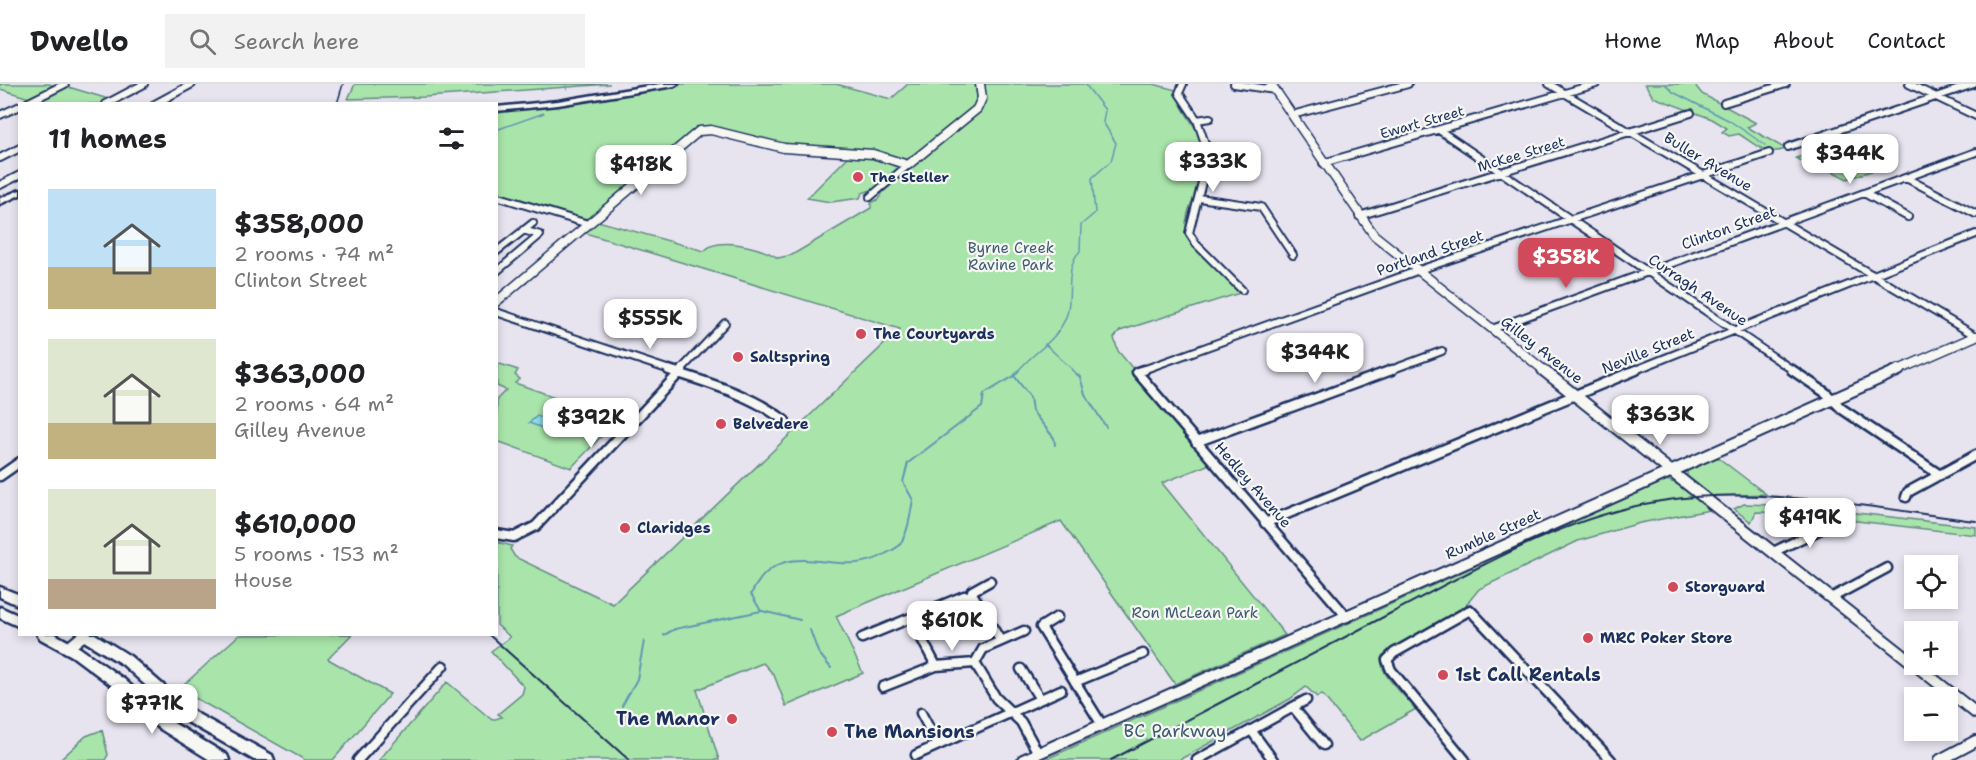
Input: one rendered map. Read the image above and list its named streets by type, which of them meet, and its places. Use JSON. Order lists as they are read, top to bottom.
{
  "streets": {
    "street": [
      "Ewart Street",
      "McKee Street",
      "Buller Avenue",
      "Clinton Street",
      "Portland Street",
      "Curragh Avenue",
      "Gilley Avenue",
      "Neville Street",
      "Hedley Avenue",
      "Rumble Street"
    ]
  },
  "crossings": [
    ["Ewart Street", "Buller Avenue"],
    ["Ewart Street", "Curragh Avenue"],
    ["Ewart Street", "Gilley Avenue"],
    ["McKee Street", "Buller Avenue"],
    ["McKee Street", "Curragh Avenue"],
    ["McKee Street", "Gilley Avenue"],
    ["Buller Avenue", "Clinton Street"],
    ["Buller Avenue", "Portland Street"],
    ["Buller Avenue", "Neville Street"],
    ["Buller Avenue", "Rumble Street"],
    ["Clinton Street", "Curragh Avenue"],
    ["Clinton Street", "Gilley Avenue"],
    ["Portland Street", "Curragh Avenue"],
    ["Portland Street", "Gilley Avenue"],
    ["Portland Street", "Hedley Avenue"],
    ["Curragh Avenue", "Neville Street"],
    ["Curragh Avenue", "Rumble Street"],
    ["Gilley Avenue", "Neville Street"],
    ["Gilley Avenue", "Rumble Street"],
    ["Neville Street", "Hedley Avenue"],
    ["Hedley Avenue", "Rumble Street"]
  ],
  "parks": ["Byrne Creek Ravine Park", "Ron McLean Park", "BC Parkway"],
  "places": [
    "The Steller",
    "The Courtyards",
    "Saltspring",
    "Belvedere",
    "Claridges",
    "Storguard",
    "MRC Poker Store",
    "1st Call Rentals",
    "The Manor",
    "The Mansions"
  ],
  "page": {
    "header": "Dwello",
    "search": "Search here",
    "nav": [
      "Home",
      "Map",
      "About",
      "Contact"
    ],
    "heading": "11 homes",
    "price": [
      "$344K",
      "$333K",
      "$418K",
      "$358K",
      "$555K",
      "$344K",
      "$363K",
      "$392K",
      "$419K",
      "$610K",
      "$771K"
    ],
    "list": [
      {
        "name": "$358,000",
        "note": "2 rooms · 74 m² · Clinton Street"
      },
      {
        "name": "$363,000",
        "note": "2 rooms · 64 m² · Gilley Avenue"
      },
      {
        "name": "$610,000",
        "note": "5 rooms · 153 m² · House"
      }
    ],
    "map_buttons": ["+", "−"]
  }
}
